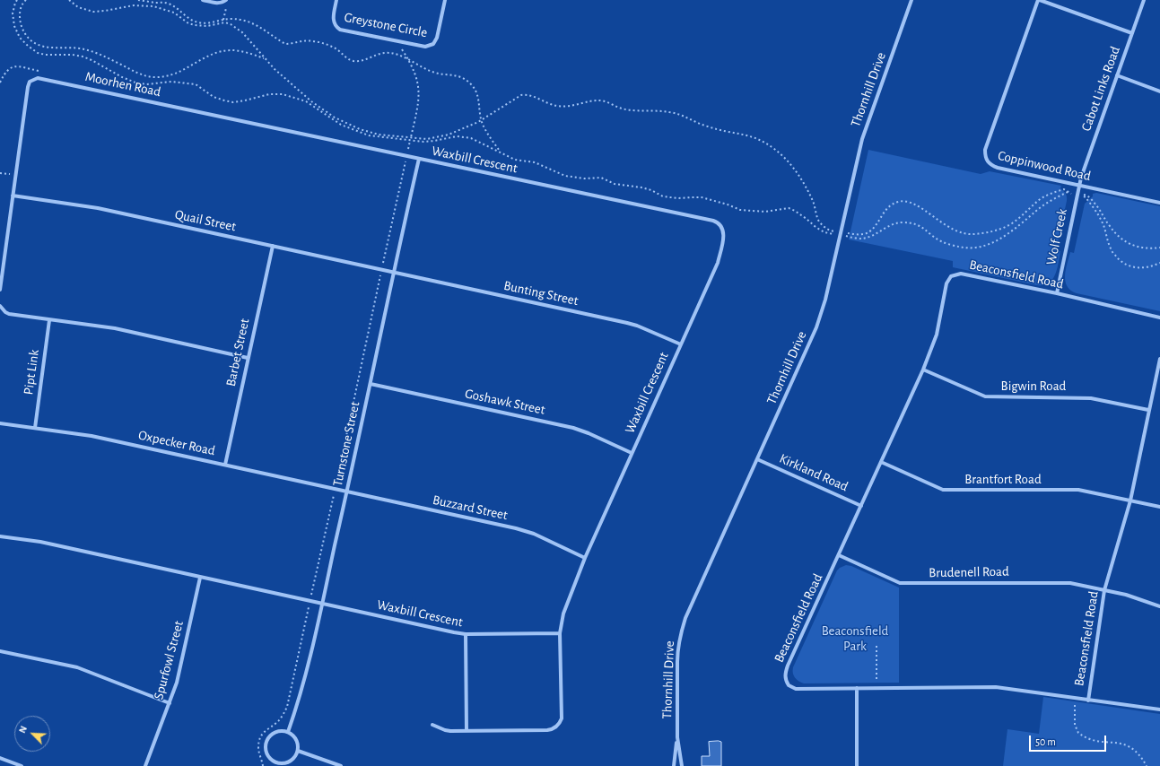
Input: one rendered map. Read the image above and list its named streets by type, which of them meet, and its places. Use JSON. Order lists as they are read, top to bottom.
{
  "streets": {
    "street": [
      "Greystone Circle",
      "Moorhen Road",
      "Cabot Links Road",
      "Thornhill Drive",
      "Waxbill Crescent",
      "Coppinwood Road",
      "Quail Street",
      "Wolf Creek",
      "Beaconsfield Road",
      "Bunting Street",
      "Barbet Street",
      "Pipt Link",
      "Bigwin Road",
      "Goshawk Street",
      "Oxpecker Road",
      "Turnstone Street",
      "Kirkland Road",
      "Brantfort Road",
      "Buzzard Street",
      "Brudenell Road",
      "Spurfowl Street"
    ]
  },
  "crossings": [
    ["Moorhen Road", "Waxbill Crescent"],
    ["Moorhen Road", "Quail Street"],
    ["Moorhen Road", "Turnstone Street"],
    ["Cabot Links Road", "Coppinwood Road"],
    ["Cabot Links Road", "Wolf Creek"],
    ["Thornhill Drive", "Kirkland Road"],
    ["Waxbill Crescent", "Bunting Street"],
    ["Waxbill Crescent", "Goshawk Street"],
    ["Waxbill Crescent", "Turnstone Street"],
    ["Waxbill Crescent", "Buzzard Street"],
    ["Waxbill Crescent", "Spurfowl Street"],
    ["Coppinwood Road", "Wolf Creek"],
    ["Quail Street", "Bunting Street"],
    ["Quail Street", "Barbet Street"],
    ["Quail Street", "Turnstone Street"],
    ["Wolf Creek", "Beaconsfield Road"],
    ["Beaconsfield Road", "Bigwin Road"],
    ["Beaconsfield Road", "Kirkland Road"],
    ["Beaconsfield Road", "Brantfort Road"],
    ["Beaconsfield Road", "Brudenell Road"],
    ["Bunting Street", "Turnstone Street"],
    ["Barbet Street", "Oxpecker Road"],
    ["Pipt Link", "Oxpecker Road"],
    ["Goshawk Street", "Turnstone Street"],
    ["Oxpecker Road", "Turnstone Street"],
    ["Oxpecker Road", "Buzzard Street"],
    ["Turnstone Street", "Buzzard Street"]
  ],
  "parks": ["Beaconsfield Park"],
  "scale_bar": "50 m",
  "north": "top left"
}
